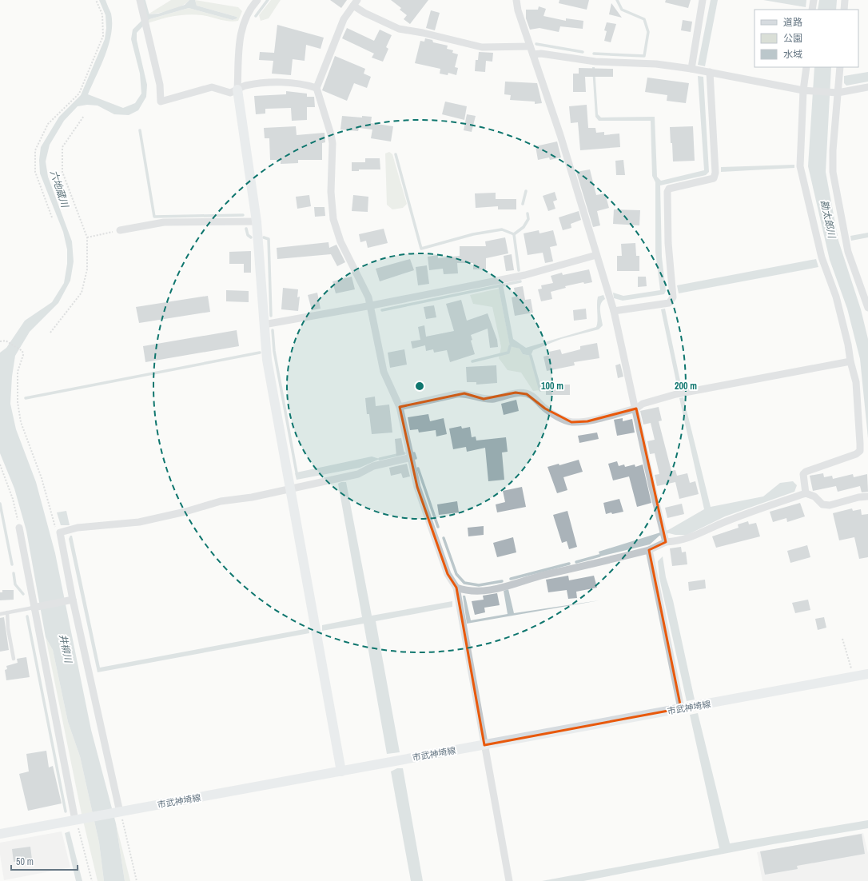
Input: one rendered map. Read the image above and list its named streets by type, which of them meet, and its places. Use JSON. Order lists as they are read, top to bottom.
{
  "streets": {
    "main road": ["市武神埼線"]
  },
  "water": ["六地蔵川", "勘太郎川", "井柳川"],
  "legend": ["道路", "公園", "水域"],
  "scale_bar": "50 m",
  "rings": ["100 m", "200 m"]
}
